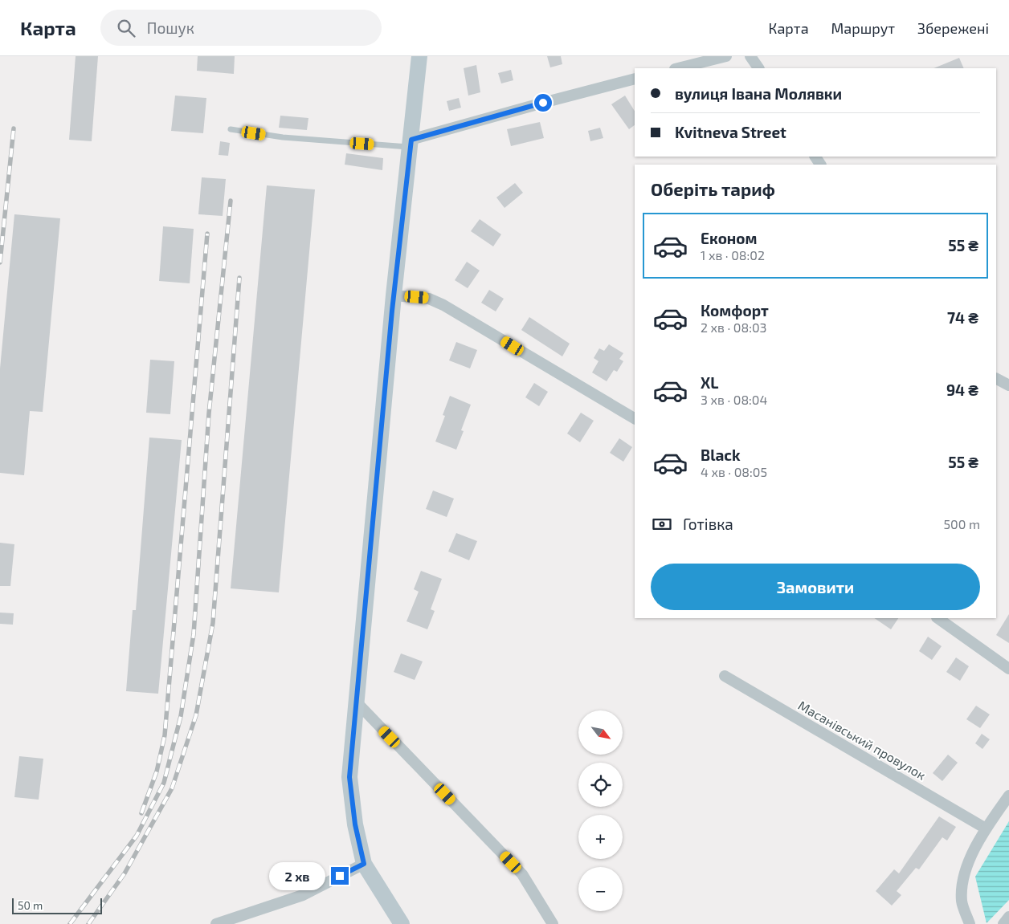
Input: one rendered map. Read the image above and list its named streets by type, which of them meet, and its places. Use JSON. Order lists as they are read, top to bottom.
{
  "streets": {
    "street": ["Масанівський провулок"]
  },
  "scale_bar": "50 m",
  "north": "bottom right",
  "page": {
    "header": "Карта",
    "search": "Пошук",
    "nav": ["Карта", "Маршрут", "Збережені"],
    "banner": ["вулиця Івана Молявки", "Kvitneva Street"],
    "heading": "Оберіть тариф",
    "list": [
      {
        "name": "Економ",
        "note": "1 хв · 08:02",
        "value": "55 ₴"
      },
      {
        "name": "Комфорт",
        "note": "2 хв · 08:03",
        "value": "74 ₴"
      },
      {
        "name": "XL",
        "note": "3 хв · 08:04",
        "value": "94 ₴"
      },
      {
        "name": "Black",
        "note": "4 хв · 08:05",
        "value": "55 ₴"
      }
    ],
    "pay": ["Готівка", "500 m"],
    "buttons": "Замовити",
    "map_buttons": ["+", "−"],
    "bubble": "2 хв",
    "scale": "50 m"
  }
}
